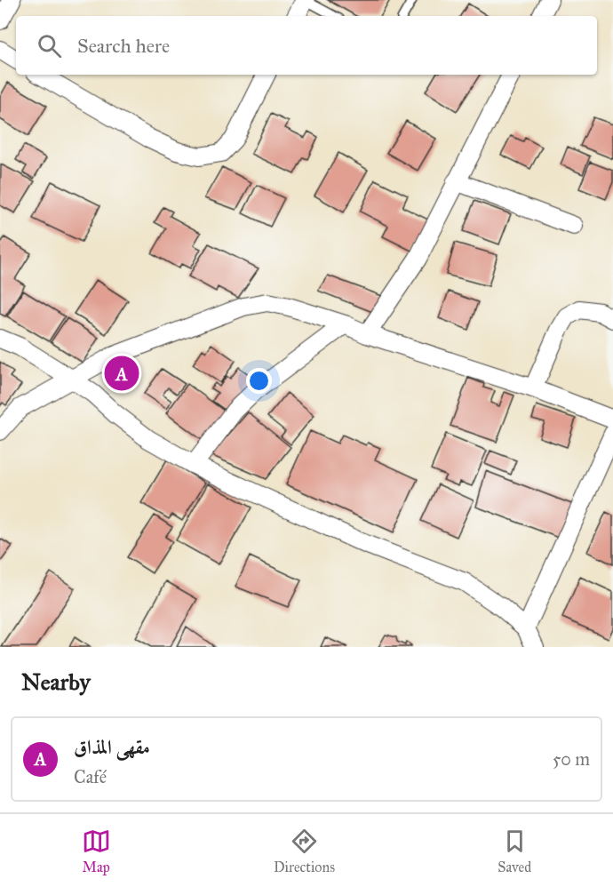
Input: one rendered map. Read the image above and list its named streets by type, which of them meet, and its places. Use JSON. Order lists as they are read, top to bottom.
{
  "page": {
    "search": "Search here",
    "pins": "A",
    "heading": "Nearby",
    "list": [
      {
        "mark": "A",
        "name": "مقهى المذاق",
        "note": "Café",
        "value": "50 m"
      }
    ],
    "nav": ["Map", "Directions", "Saved"]
  }
}
